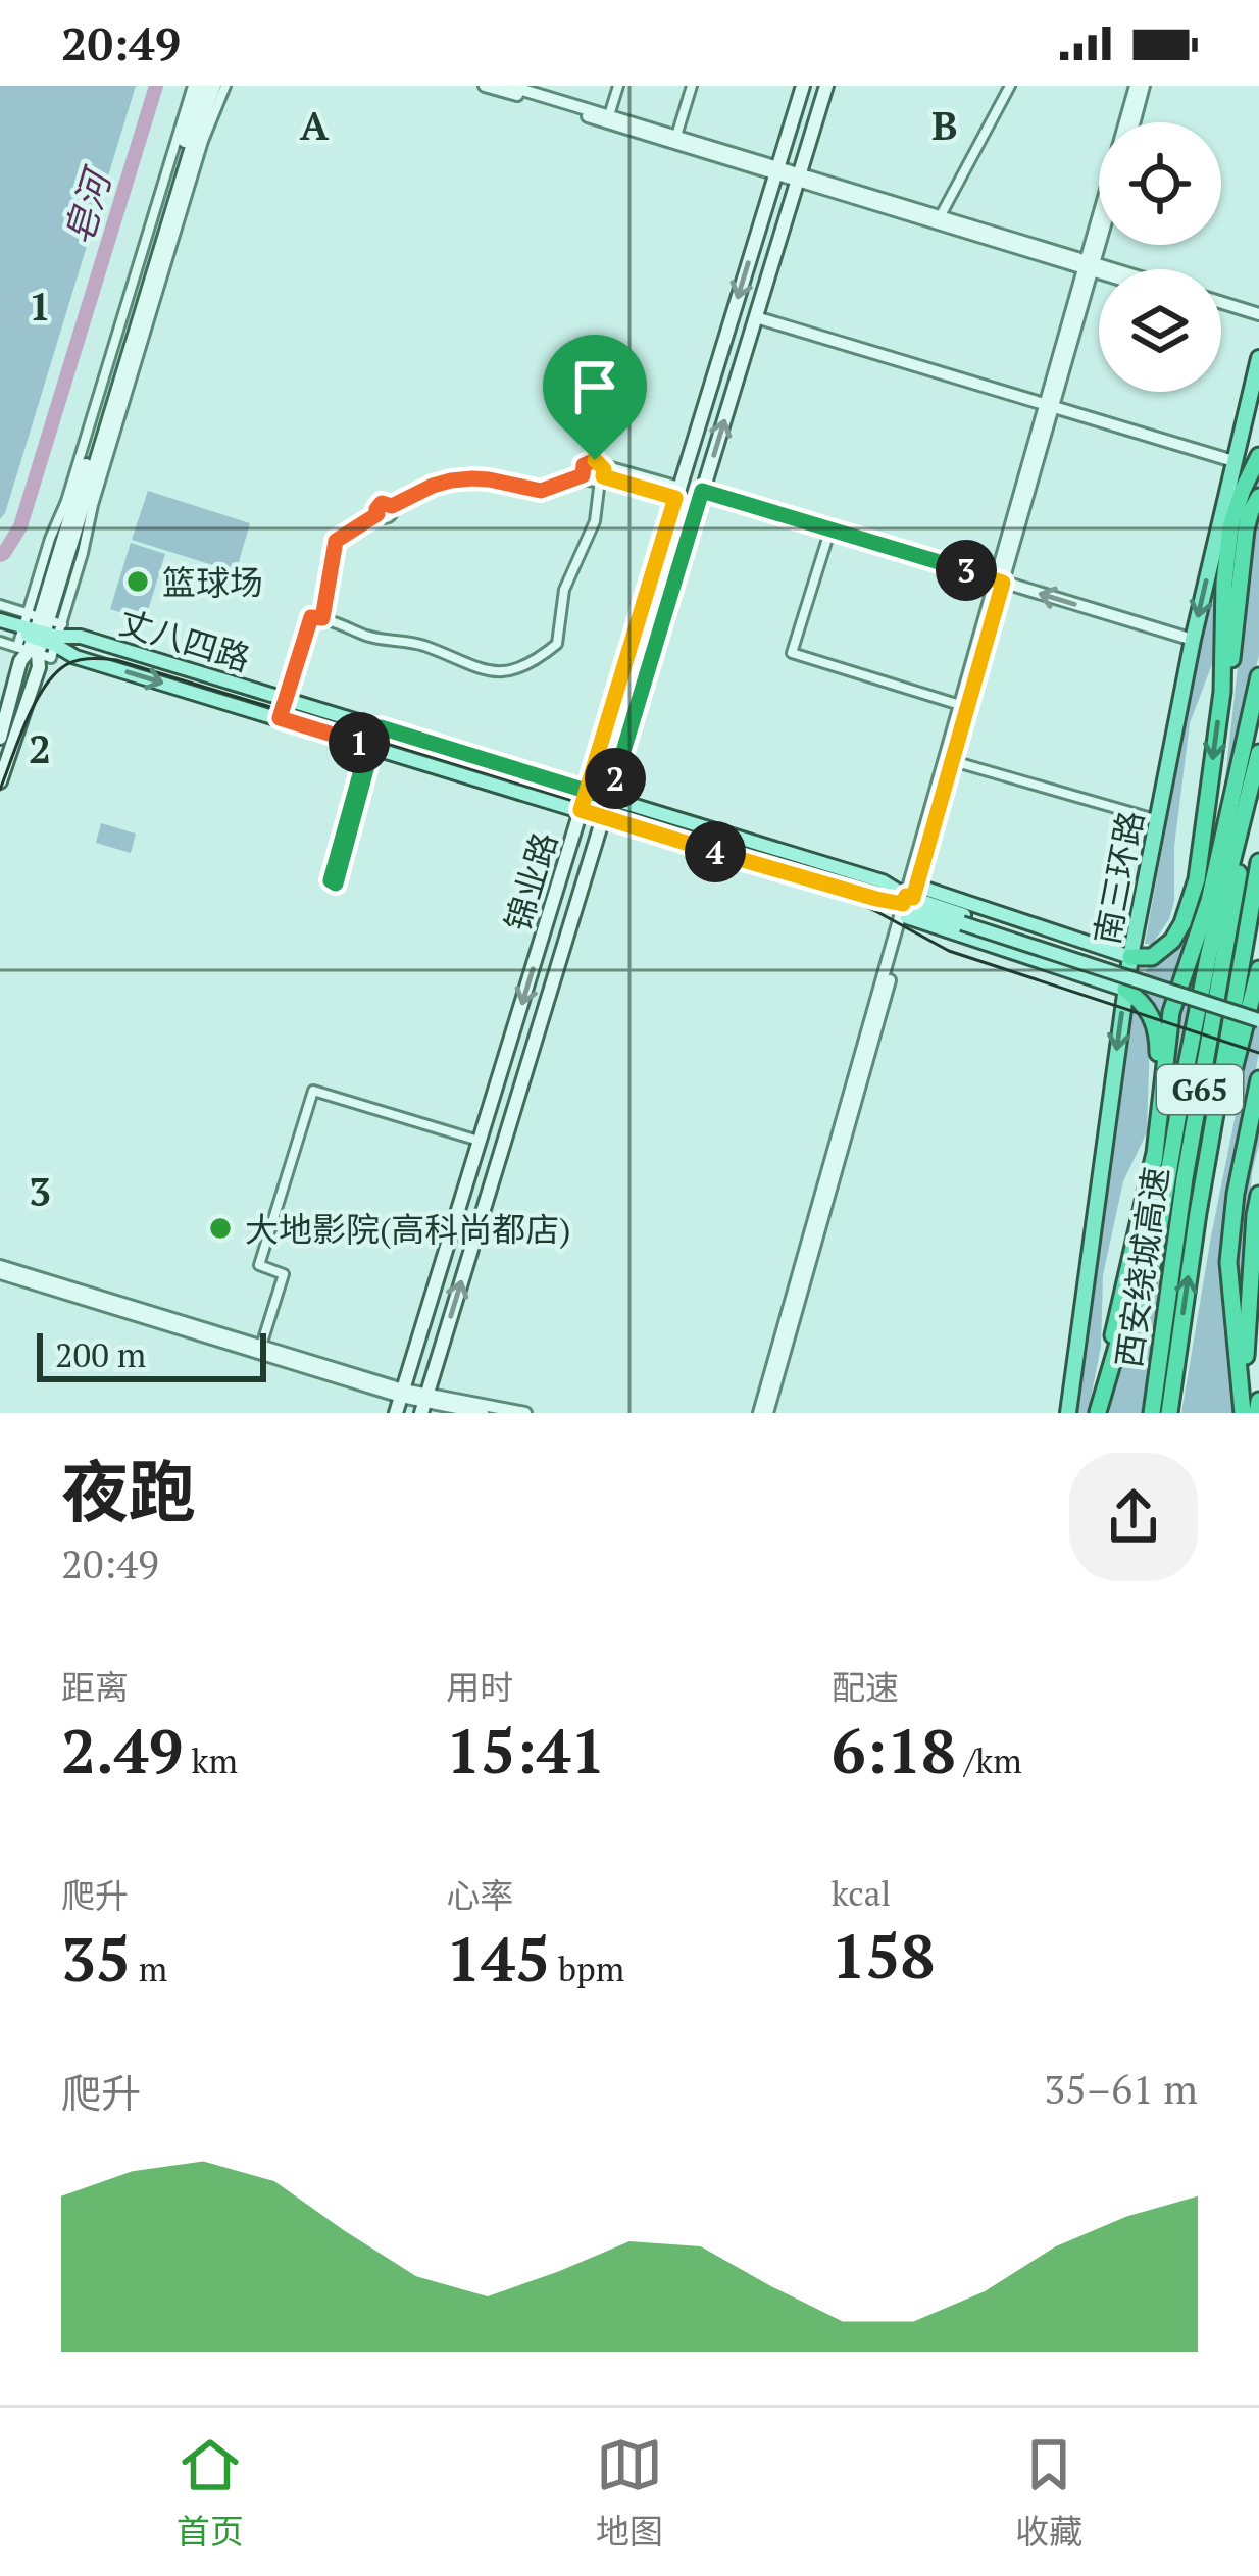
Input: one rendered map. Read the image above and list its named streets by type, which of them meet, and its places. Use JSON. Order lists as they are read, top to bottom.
{
  "streets": {
    "highway": ["南三环路", "G65", "西安绕城高速"],
    "main road": ["丈八四路", "锦业路"]
  },
  "crossings": [
    ["丈八四路", "锦业路"]
  ],
  "water": ["皂河"],
  "places": ["篮球场", "大地影院(高科尚都店)"],
  "scale_bar": "200 m",
  "page": {
    "status": "20:49",
    "pins": [
      "3",
      "1",
      "2",
      "4"
    ],
    "scale": "200 m",
    "heading": ["夜跑", "20:49"],
    "stats": [
      ["距离", "2.49 km"],
      ["用时", "15:41"],
      ["配速", "6:18 /km"],
      ["爬升", "35 m"],
      ["心率", "145 bpm"],
      ["kcal", "158"]
    ],
    "chart": ["爬升", "35–61 m"],
    "tabs": ["首页", "地图", "收藏"]
  },
  "grid": {
    "columns": ["A", "B"],
    "rows": ["1", "2", "3"]
  }
}
